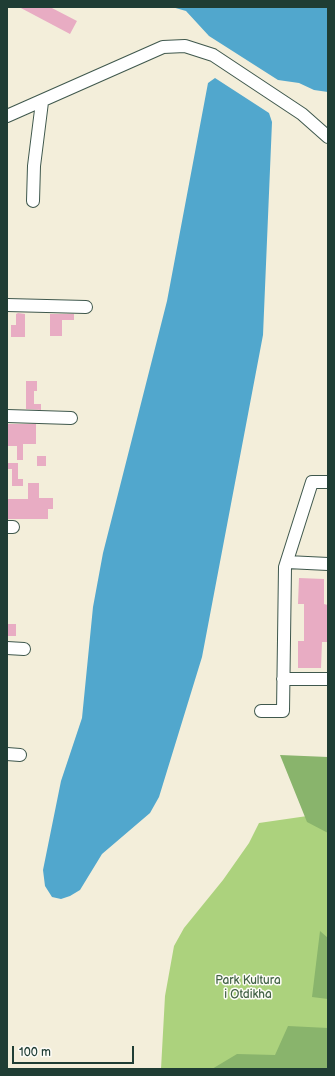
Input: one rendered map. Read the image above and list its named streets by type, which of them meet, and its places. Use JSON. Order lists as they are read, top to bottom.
{
  "parks": ["Park Kultura i Otdikha"],
  "scale_bar": "100 m"
}
